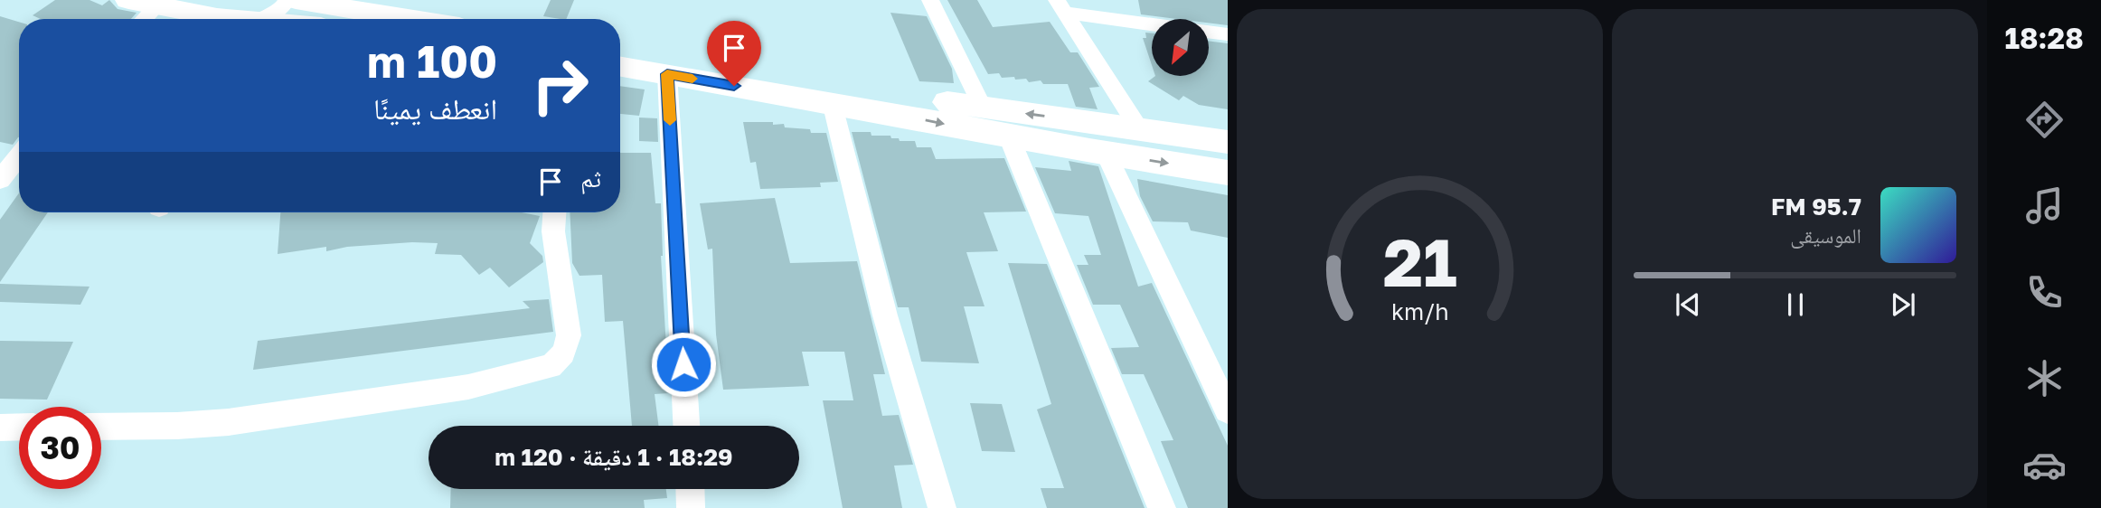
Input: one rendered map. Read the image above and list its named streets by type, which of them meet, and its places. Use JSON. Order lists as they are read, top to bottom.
{
  "north": "bottom left",
  "page": {
    "tabs": "18:28",
    "turn": ["100 m", "انعطف يمينًا"],
    "then": "ثم",
    "song": ["95.7 FM", "الموسيقى"],
    "limit": "30",
    "trip": "18:29 · 1 دقيقة · 120 m",
    "gauge": ["21", "km/h"]
  }
}
